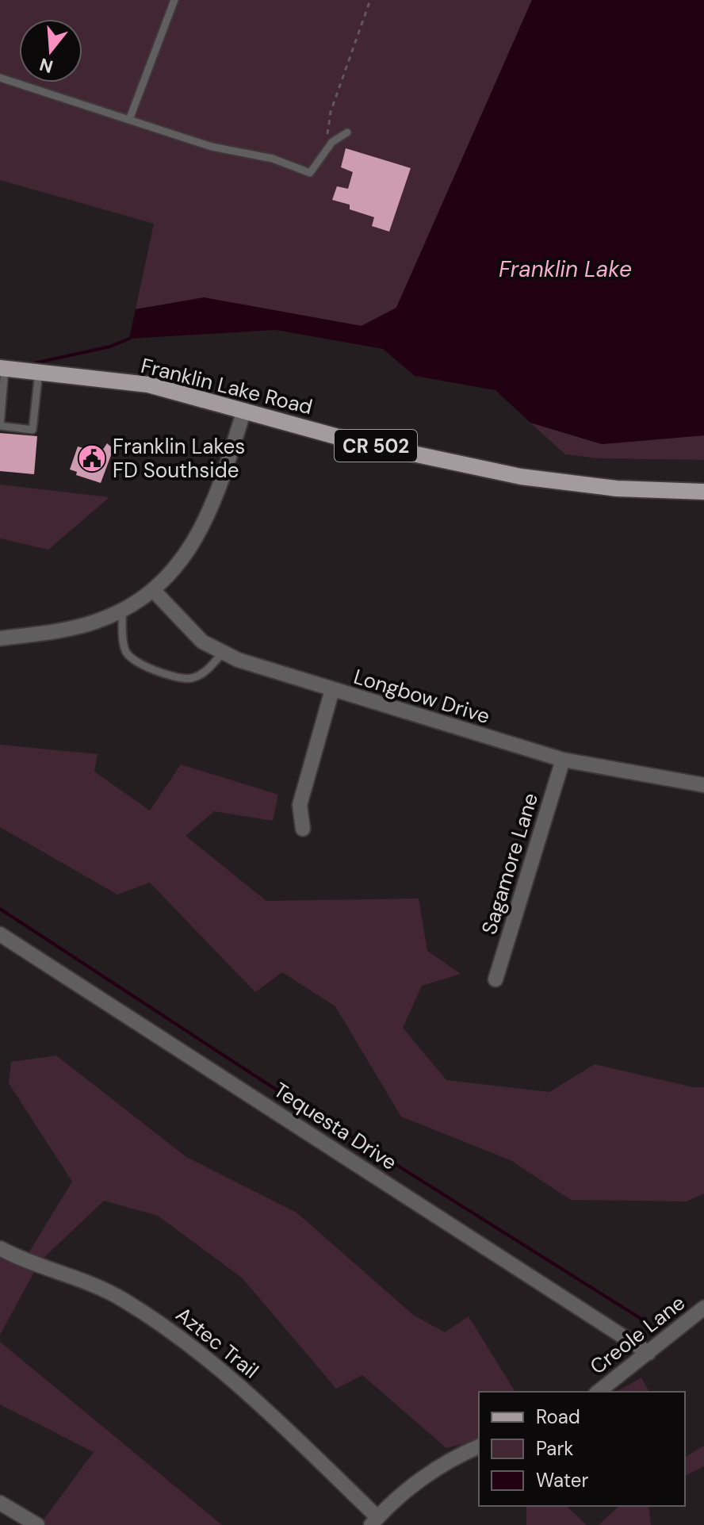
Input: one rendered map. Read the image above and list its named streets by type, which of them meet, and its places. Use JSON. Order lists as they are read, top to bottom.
{
  "streets": {
    "main road": ["Franklin Lake Road", "CR 502"],
    "street": [
      "Longbow Drive",
      "Sagamore Lane",
      "Tequesta Drive",
      "Creole Lane",
      "Aztec Trail"
    ]
  },
  "crossings": [
    ["Longbow Drive", "Sagamore Lane"],
    ["Tequesta Drive", "Creole Lane"]
  ],
  "water": ["Franklin Lake"],
  "places": {
    "public building": ["Franklin Lakes FD Southside"]
  },
  "legend": ["Road", "Park", "Water"],
  "north": "bottom"
}
